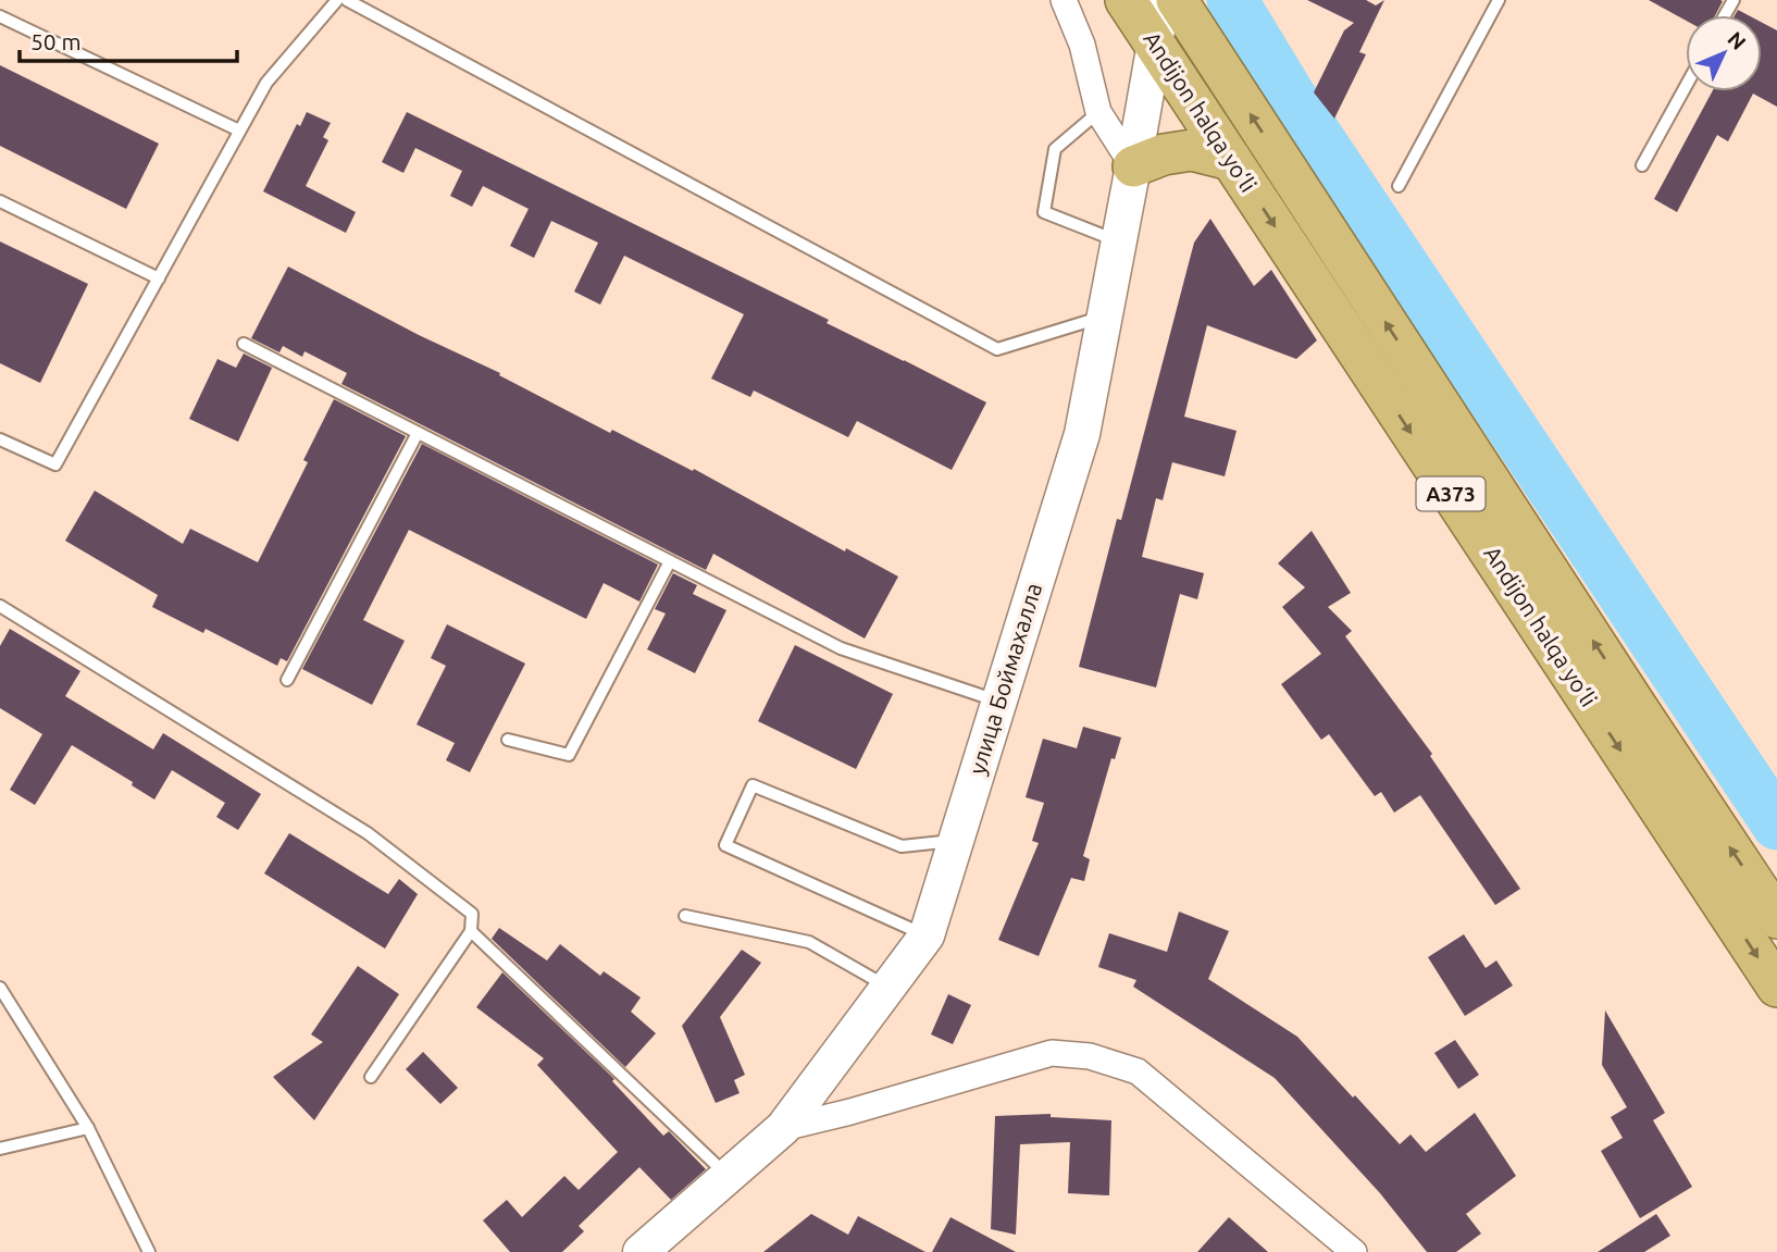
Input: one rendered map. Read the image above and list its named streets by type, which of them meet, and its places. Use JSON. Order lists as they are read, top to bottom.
{
  "streets": {
    "highway": ["Andijon halqa yo‘li", "A373"],
    "main road": ["улица Боймахалла"]
  },
  "crossings": [
    ["Andijon halqa yo‘li", "улица Боймахалла"]
  ],
  "scale_bar": "50 m",
  "north": "top right"
}
